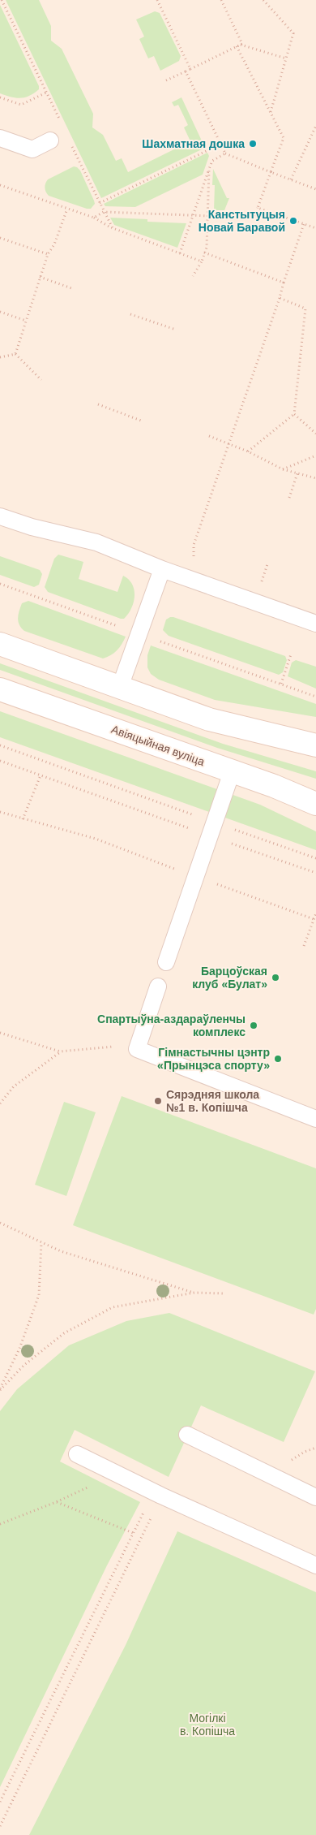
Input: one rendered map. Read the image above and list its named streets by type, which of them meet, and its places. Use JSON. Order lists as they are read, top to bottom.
{
  "streets": {
    "main road": ["Авіяцыйная вуліца"]
  },
  "parks": ["Могілкі в. Копішча"],
  "places": [
    "Шахматная дошка",
    "Канстытуцыя Новай Баравой",
    "Барцоўская клуб «Булат»",
    "Спартыўна-аздараўленчы комплекс",
    "Гімнастычны цэнтр «Прынцэса спорту»",
    "Сярэдняя школа №1 в. Копішча"
  ]
}
